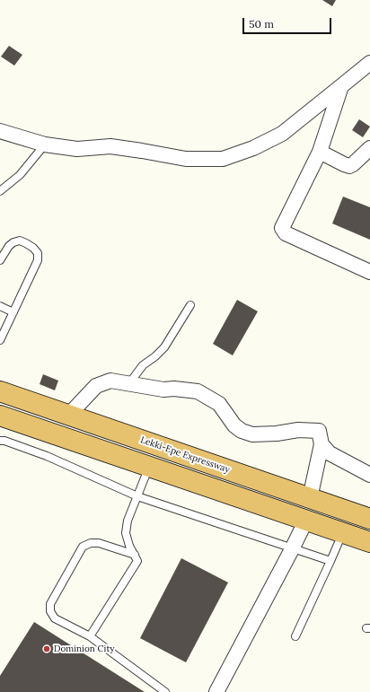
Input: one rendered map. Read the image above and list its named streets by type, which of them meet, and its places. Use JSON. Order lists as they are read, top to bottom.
{
  "streets": {
    "highway": ["Lekki-Epe Expressway"]
  },
  "places": ["Dominion City"],
  "scale_bar": "50 m"
}
